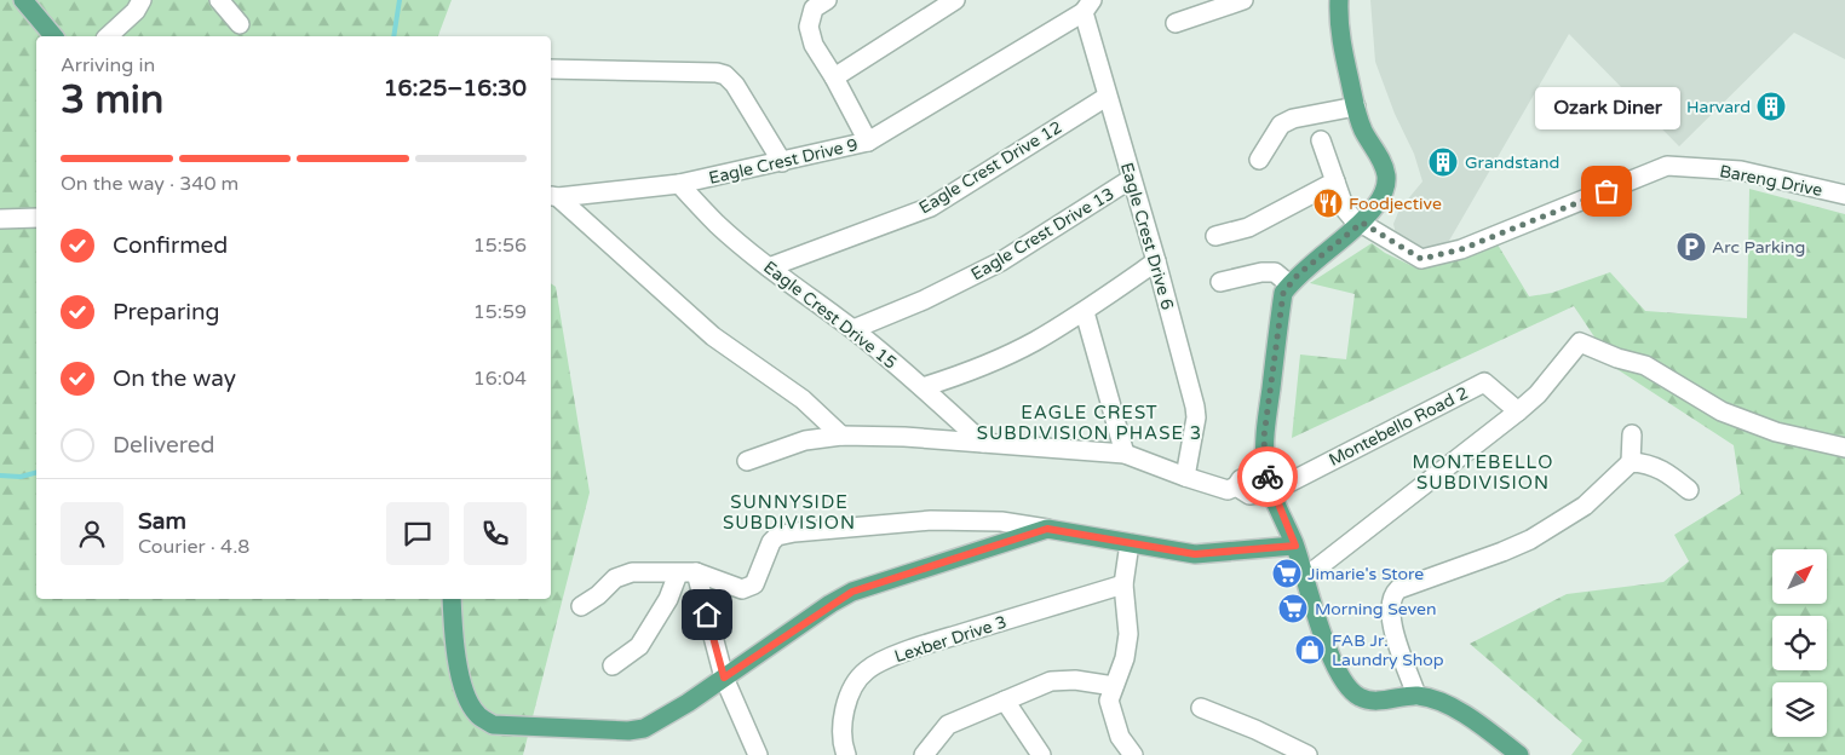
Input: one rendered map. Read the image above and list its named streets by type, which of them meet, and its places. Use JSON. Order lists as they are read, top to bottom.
{
  "streets": {
    "street": [
      "Eagle Crest Drive 9",
      "Eagle Crest Drive 12",
      "Bareng Drive",
      "Eagle Crest Drive 13",
      "Eagle Crest Drive 6",
      "Eagle Crest Drive 15",
      "Montebello Road 2",
      "Lexber Drive 3"
    ]
  },
  "crossings": [
    ["Eagle Crest Drive 9", "Eagle Crest Drive 6"],
    ["Eagle Crest Drive 9", "Eagle Crest Drive 15"],
    ["Eagle Crest Drive 12", "Eagle Crest Drive 6"],
    ["Eagle Crest Drive 12", "Eagle Crest Drive 15"],
    ["Eagle Crest Drive 13", "Eagle Crest Drive 6"],
    ["Eagle Crest Drive 13", "Eagle Crest Drive 15"]
  ],
  "districts": ["EAGLE CREST SUBDIVISION PHASE 3", "MONTEBELLO SUBDIVISION", "SUNNYSIDE SUBDIVISION"],
  "places": {
    "building": ["Harvard", "Grandstand"],
    "other": ["Ozark Diner"],
    "restaurant": ["Foodjective"],
    "parking": ["Arc Parking"],
    "supermarket": ["Jimarie's Store", "Morning Seven"],
    "shop": ["FAB Jr. Laundry Shop"]
  },
  "north": "top right",
  "page": {
    "heading": ["3 min", "Arriving in", "16:25–16:30"],
    "panel": ["Sam", "Courier · 4.8"],
    "bubble": "Ozark Diner",
    "bar": "On the way · 340 m",
    "list": [
      ["Confirmed", "15:56"],
      ["Preparing", "15:59"],
      ["On the way", "16:04"],
      "Delivered"
    ]
  }
}
